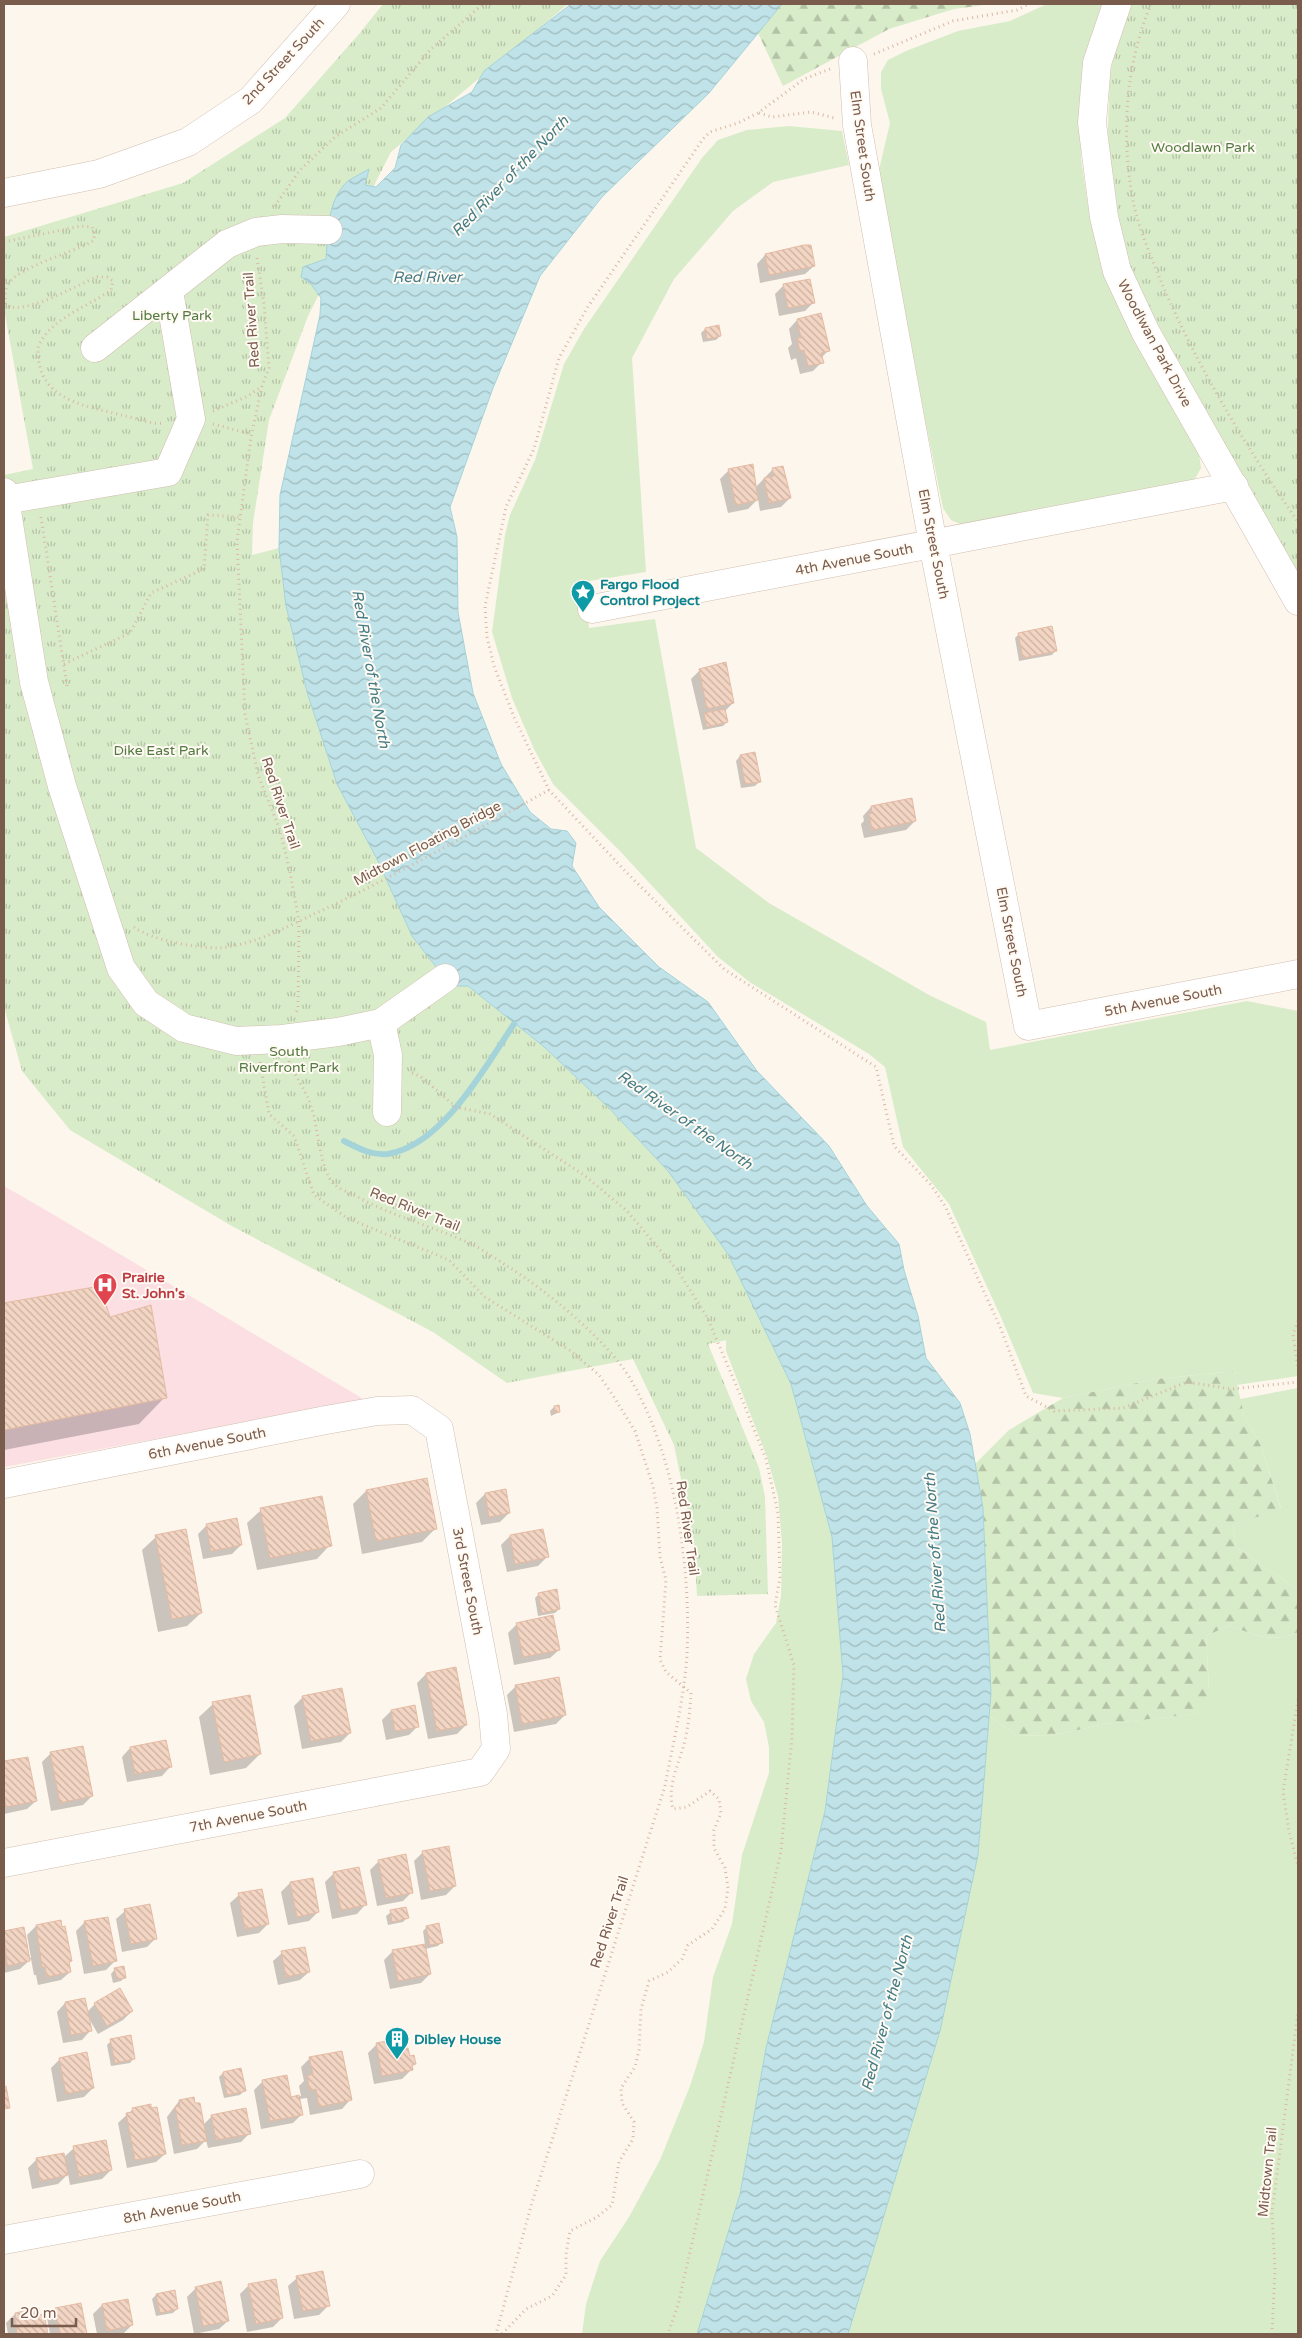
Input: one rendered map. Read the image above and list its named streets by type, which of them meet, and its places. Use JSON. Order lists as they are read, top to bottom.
{
  "streets": {
    "street": [
      "2nd Street South",
      "Elm Street South",
      "Woodlwan Park Drive",
      "4th Avenue South",
      "5th Avenue South",
      "6th Avenue South",
      "3rd Street South",
      "7th Avenue South",
      "8th Avenue South"
    ],
    "path": ["Red River Trail", "Midtown Floating Bridge", "Midtown Trail"]
  },
  "crossings": [
    ["Elm Street South", "4th Avenue South"],
    ["Elm Street South", "5th Avenue South"],
    ["Red River Trail", "Midtown Floating Bridge"],
    ["Woodlwan Park Drive", "4th Avenue South"],
    ["6th Avenue South", "3rd Street South"],
    ["3rd Street South", "7th Avenue South"]
  ],
  "water": ["Red River of the North", "Red River"],
  "parks": [
    "Woodlawn Park",
    "Liberty Park",
    "Dike East Park",
    "South Riverfront Park"
  ],
  "places": {
    "place": ["Fargo Flood Control Project"],
    "hospital": ["Prairie St. John's"],
    "building": ["Dibley House"]
  },
  "scale_bar": "20 m"
}
